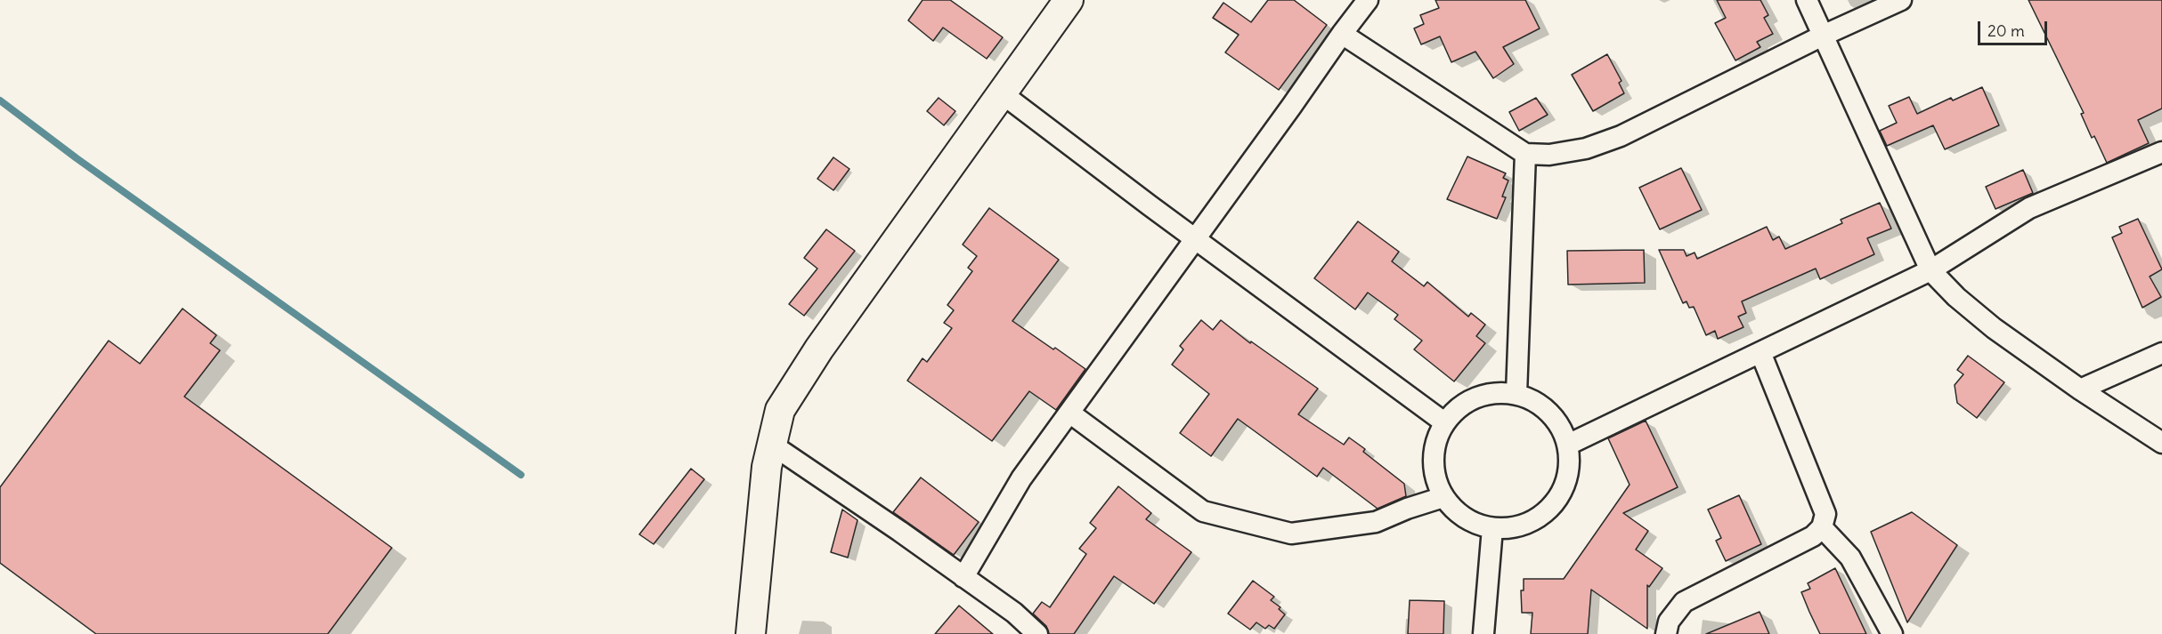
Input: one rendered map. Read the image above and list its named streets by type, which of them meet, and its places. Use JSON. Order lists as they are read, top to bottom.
{
  "scale_bar": "20 m"
}
